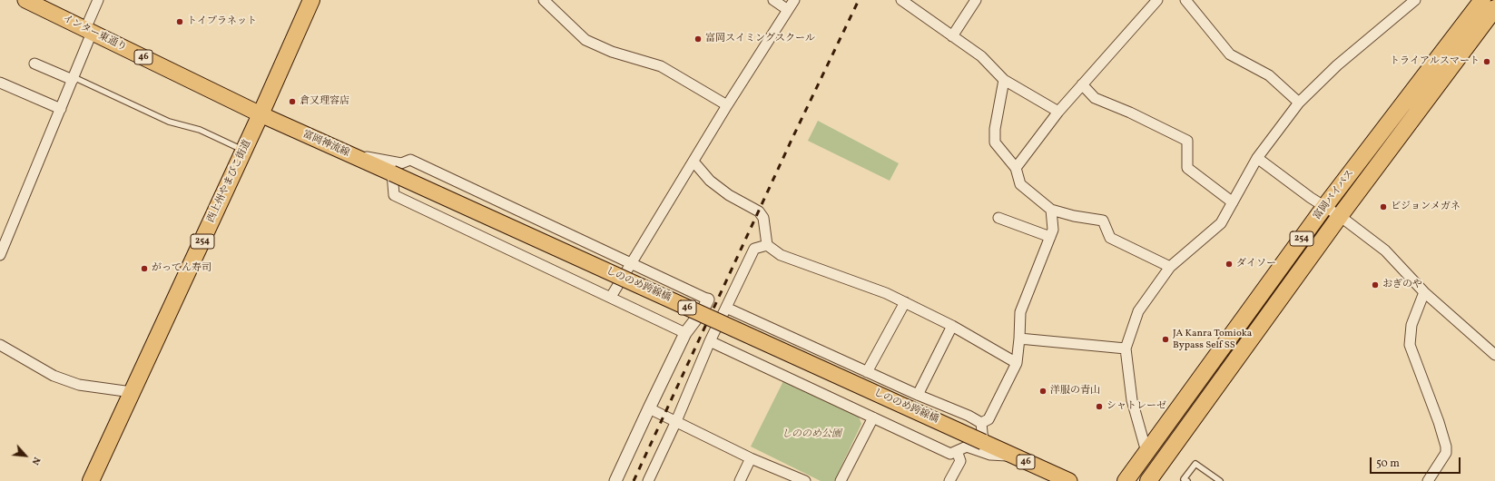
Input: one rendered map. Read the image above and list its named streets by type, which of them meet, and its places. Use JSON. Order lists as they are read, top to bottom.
{
  "streets": {
    "highway": ["西上州やまびこ街道", "富岡バイパス", "254"],
    "main road": [
      "インター東通り",
      "46",
      "富岡神流線",
      "しののめ跨線橋"
    ]
  },
  "crossings": [
    ["インター東通り", "富岡神流線"],
    ["インター東通り", "西上州やまびこ街道"],
    ["46", "しののめ跨線橋"],
    ["富岡神流線", "西上州やまびこ街道"],
    ["富岡神流線", "しののめ跨線橋"]
  ],
  "parks": ["しののめ公園"],
  "places": [
    "トイプラネット",
    "富岡スイミングスクール",
    "トライアルスマート",
    "倉又理容店",
    "ビジョンメガネ",
    "ダイソー",
    "がってん寿司",
    "おぎのや",
    "JA Kanra Tomioka Bypass Self SS",
    "洋服の青山",
    "シャトレーゼ"
  ],
  "scale_bar": "50 m",
  "north": "bottom right"
}
